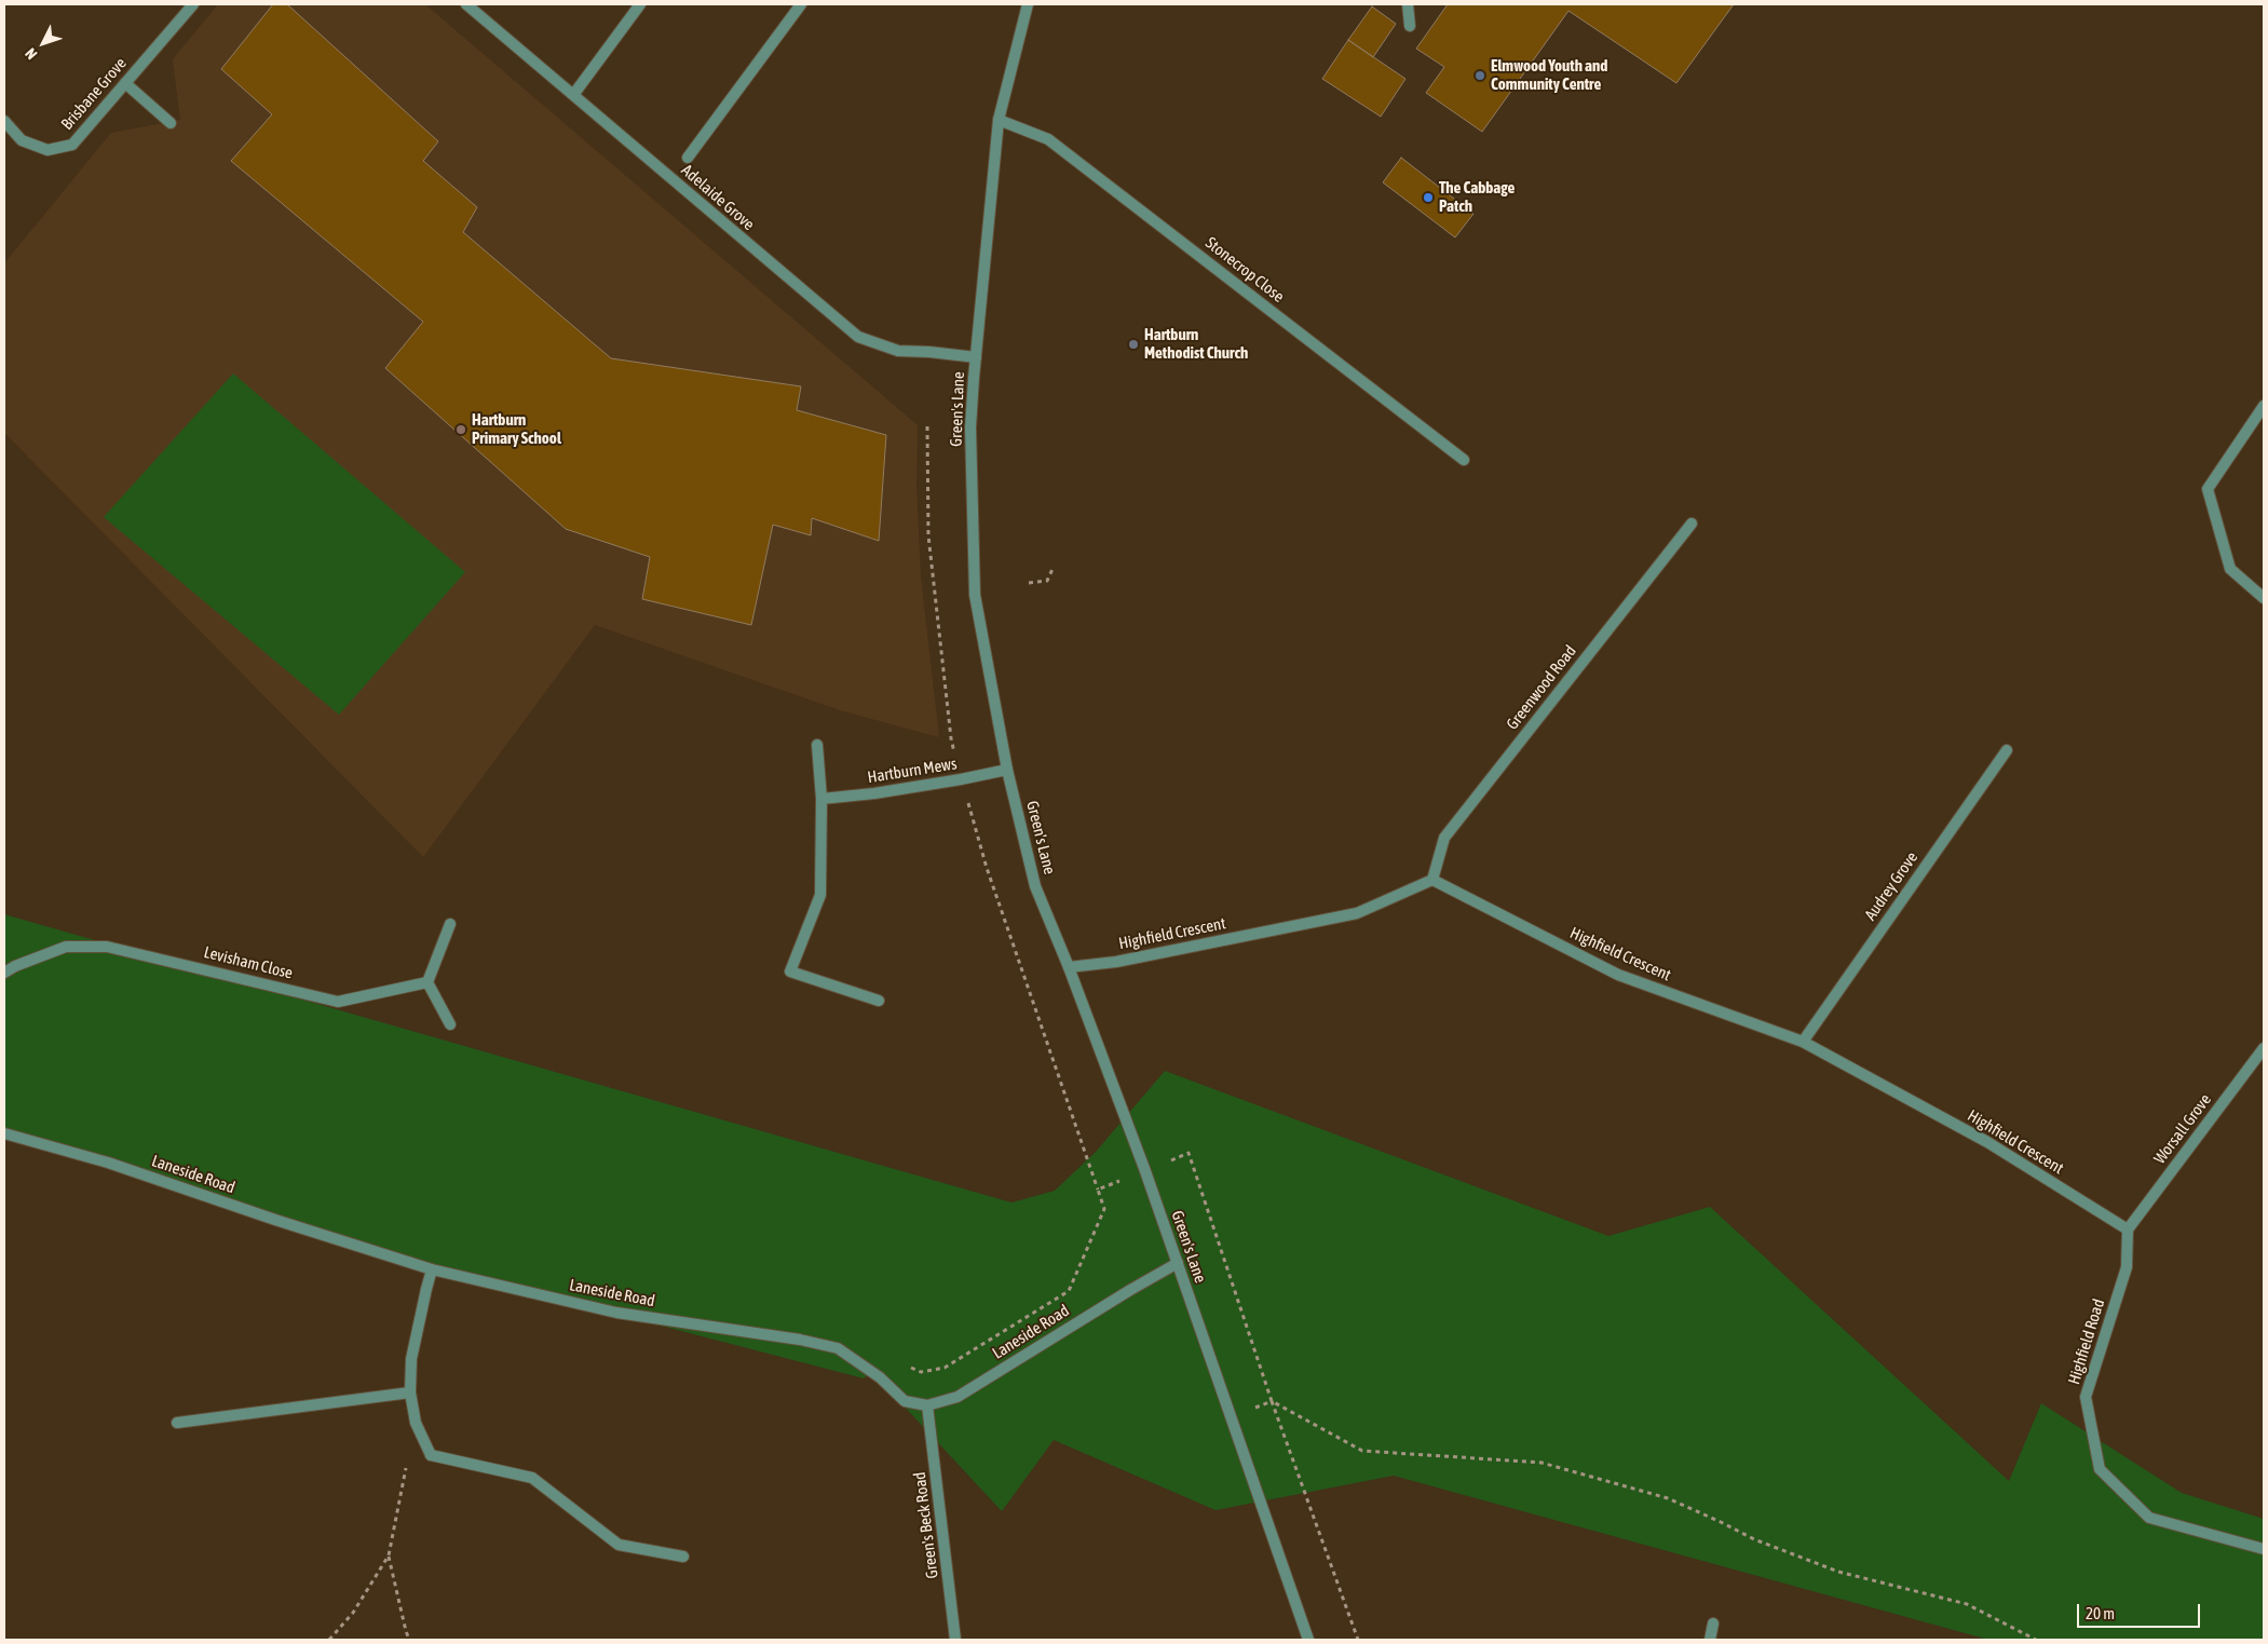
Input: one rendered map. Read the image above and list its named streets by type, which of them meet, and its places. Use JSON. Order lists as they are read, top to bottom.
{
  "streets": {
    "street": [
      "Brisbane Grove",
      "Adelaide Grove",
      "Stonecrop Close",
      "Green's Lane",
      "Greenwood Road",
      "Hartburn Mews",
      "Audrey Grove",
      "Highfield Crescent",
      "Levisham Close",
      "Worsall Grove",
      "Laneside Road",
      "Highfield Road",
      "Green's Beck Road"
    ]
  },
  "crossings": [
    ["Adelaide Grove", "Green's Lane"],
    ["Stonecrop Close", "Green's Lane"],
    ["Green's Lane", "Hartburn Mews"],
    ["Green's Lane", "Highfield Crescent"],
    ["Green's Lane", "Laneside Road"],
    ["Greenwood Road", "Highfield Crescent"],
    ["Audrey Grove", "Highfield Crescent"],
    ["Highfield Crescent", "Worsall Grove"],
    ["Highfield Crescent", "Highfield Road"],
    ["Worsall Grove", "Highfield Road"],
    ["Laneside Road", "Green's Beck Road"]
  ],
  "places": [
    "Elmwood Youth and Community Centre",
    "The Cabbage Patch",
    "Hartburn Methodist Church",
    "Hartburn Primary School"
  ],
  "scale_bar": "20 m",
  "north": "bottom left"
}
